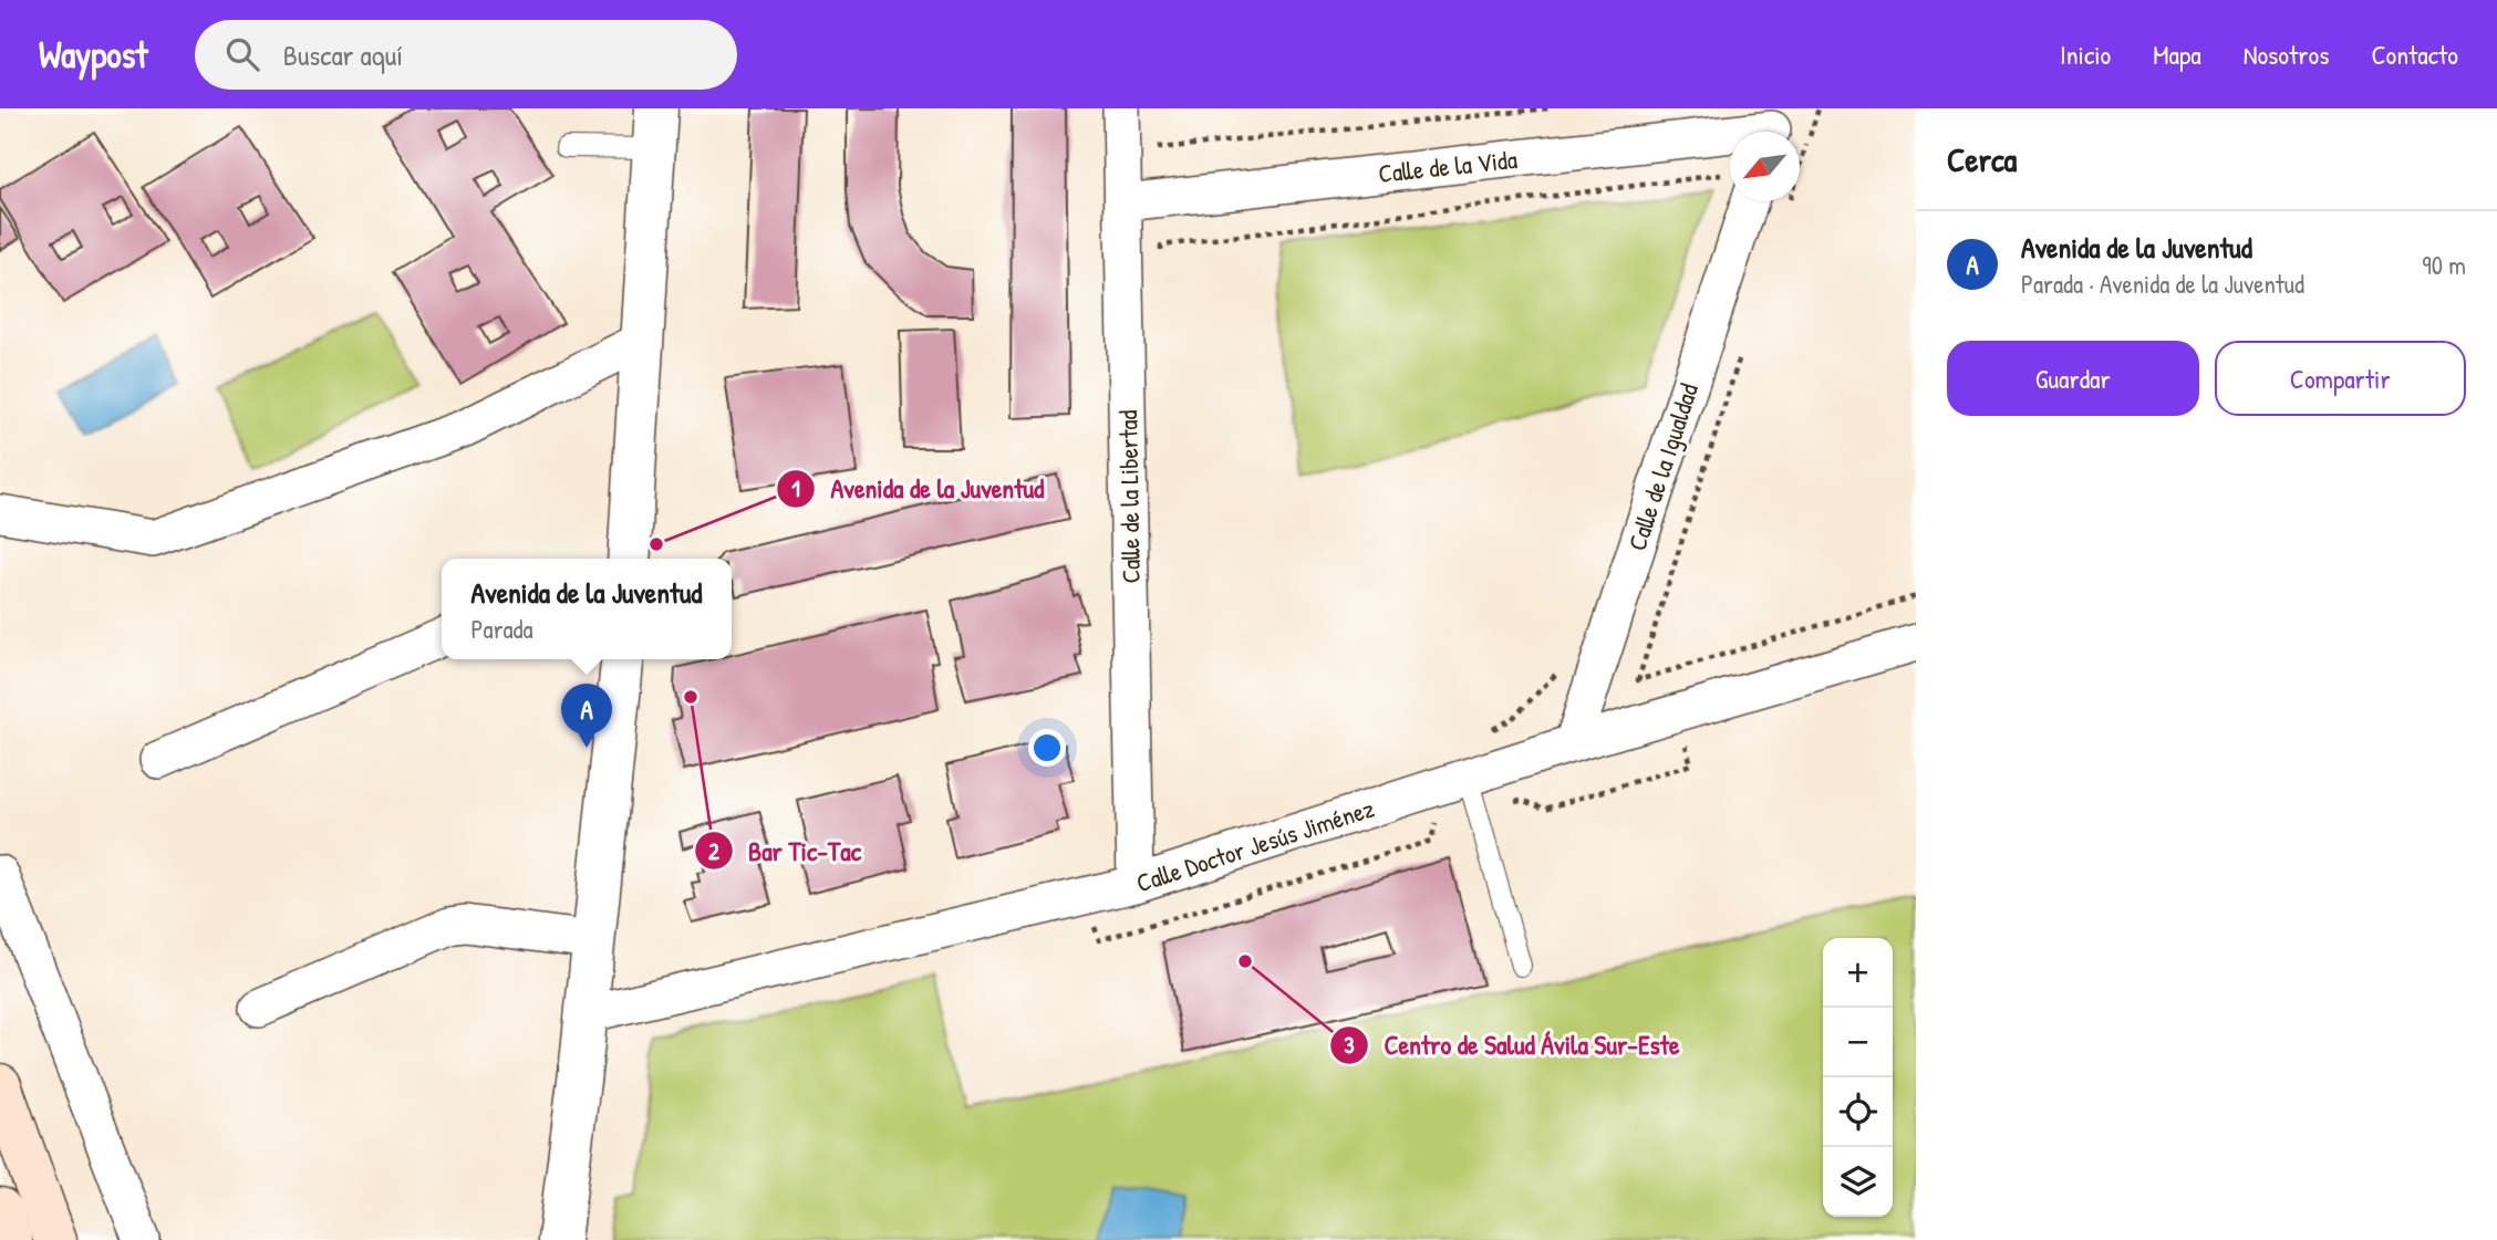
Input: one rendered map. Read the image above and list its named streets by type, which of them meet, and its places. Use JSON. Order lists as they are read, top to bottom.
{
  "streets": {
    "street": [
      "Calle de la Vida",
      "Calle de la Igualdad",
      "Calle de la Libertad",
      "Calle Doctor Jesús Jiménez"
    ]
  },
  "crossings": [
    ["Calle de la Vida", "Calle de la Libertad"],
    ["Calle de la Igualdad", "Calle Doctor Jesús Jiménez"],
    ["Calle de la Libertad", "Calle Doctor Jesús Jiménez"]
  ],
  "places": ["Avenida de la Juventud", "Bar Tic-Tac", "Centro de Salud Ávila Sur-Este"],
  "north": "bottom left",
  "page": {
    "header": "Waypost",
    "search": "Buscar aquí",
    "nav": [
      "Inicio",
      "Mapa",
      "Nosotros",
      "Contacto"
    ],
    "heading": "Cerca",
    "list": [
      {
        "mark": "A",
        "name": "Avenida de la Juventud",
        "note": "Parada · Avenida de la Juventud",
        "value": "90 m"
      }
    ],
    "buttons": ["Guardar", "Compartir"],
    "popup": ["Avenida de la Juventud", "Parada"],
    "pins": "A",
    "map_buttons": ["+", "−"]
  }
}
